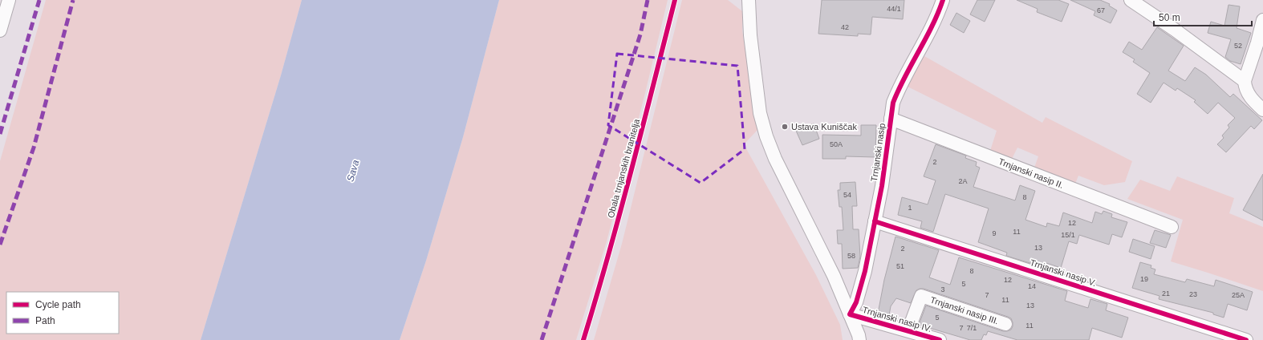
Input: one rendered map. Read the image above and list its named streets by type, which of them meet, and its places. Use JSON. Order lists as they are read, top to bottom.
{
  "streets": {
    "street": [
      "Trnjanski nasip",
      "Trnjanski nasip II.",
      "Trnjanski nasip V.",
      "Trnjanski nasip III.",
      "Trnjanski nasip IV."
    ],
    "cycle path": ["Obala trnjanskih branitelja"]
  },
  "crossings": [
    ["Trnjanski nasip", "Trnjanski nasip II."],
    ["Trnjanski nasip", "Trnjanski nasip V."],
    ["Trnjanski nasip", "Trnjanski nasip IV."],
    ["Trnjanski nasip III.", "Trnjanski nasip IV."]
  ],
  "water": ["Sava"],
  "places": ["Ustava Kuniščak"],
  "house_numbers": [
    "44/1",
    "67",
    "42",
    "52",
    "50A",
    "2",
    "2A",
    "54",
    "8",
    "1",
    "12",
    "11",
    "9",
    "15/1",
    "13",
    "2",
    "58",
    "51",
    "8",
    "19",
    "12",
    "5",
    "14",
    "3",
    "21",
    "23",
    "7",
    "25A",
    "11",
    "13",
    "5",
    "11",
    "7",
    "7/1"
  ],
  "legend": ["Cycle path", "Path"],
  "scale_bar": "50 m"
}
